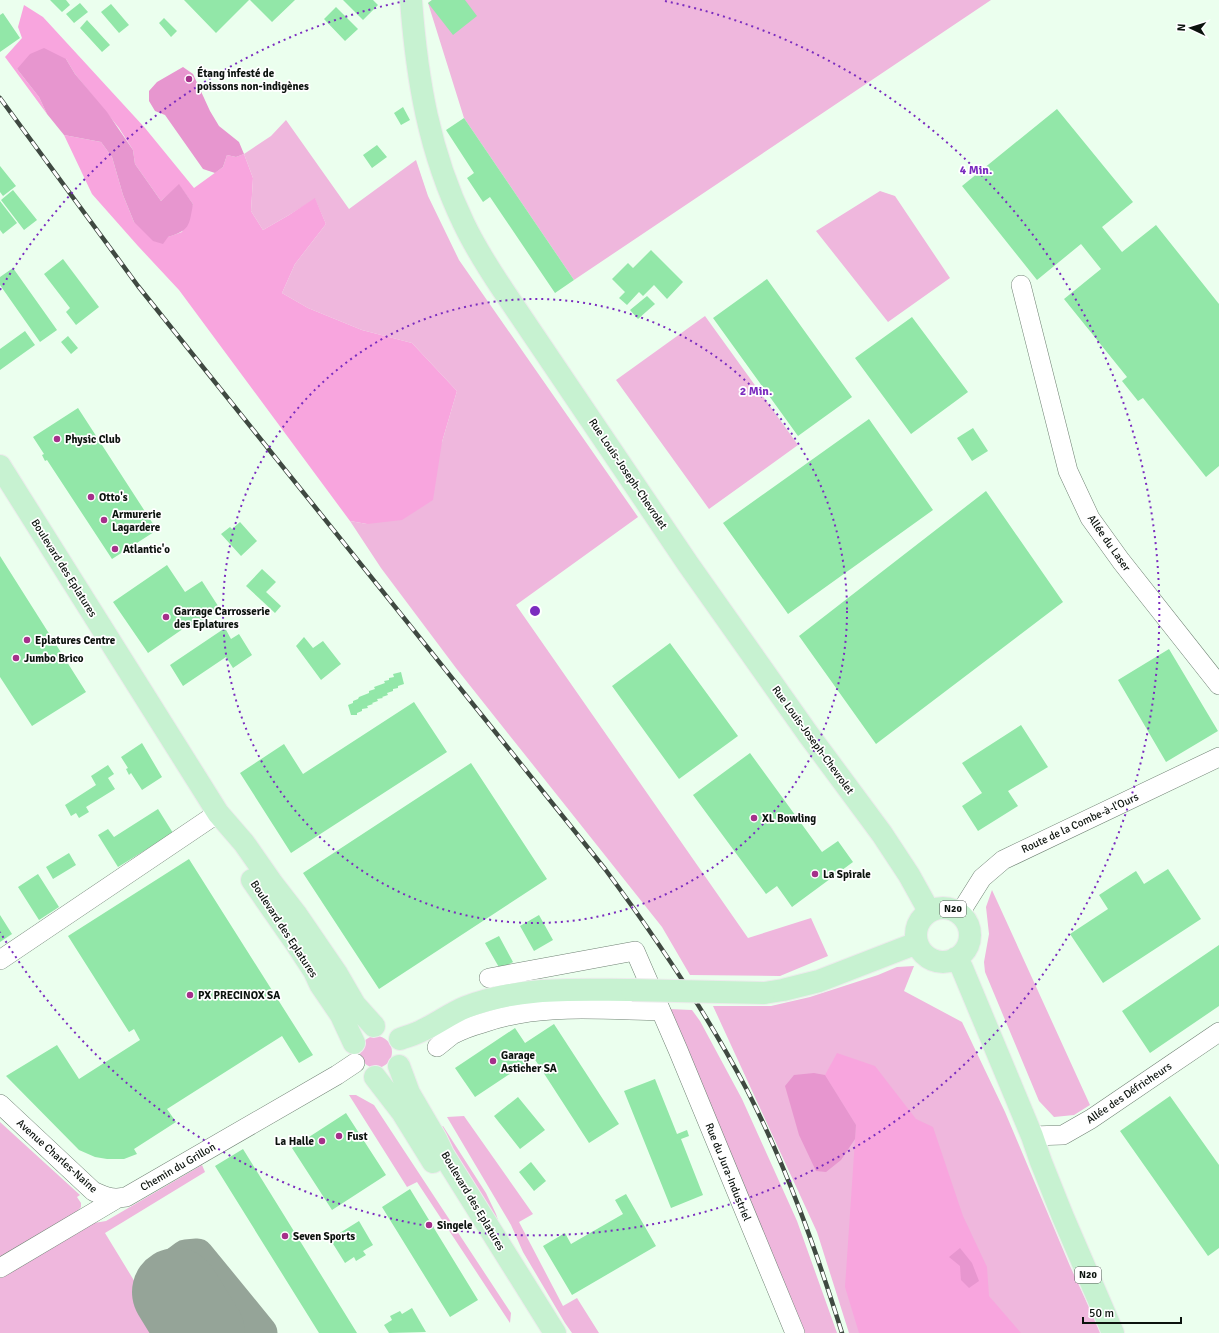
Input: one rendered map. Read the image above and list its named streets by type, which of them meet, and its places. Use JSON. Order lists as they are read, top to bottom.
{
  "streets": {
    "main road": ["Rue Louis-Joseph-Chevrolet", "Boulevard des Eplatures", "N20"],
    "street": [
      "Allée du Laser",
      "Route de la Combe-à-l'Ours",
      "Allée des Défricheurs",
      "Avenue Charles-Naine",
      "Chemin du Grillon",
      "Rue du Jura-Industriel"
    ]
  },
  "crossings": [
    ["Rue Louis-Joseph-Chevrolet", "Route de la Combe-à-l'Ours"],
    ["Rue Louis-Joseph-Chevrolet", "N20"],
    ["Boulevard des Eplatures", "Chemin du Grillon"],
    ["Route de la Combe-à-l'Ours", "N20"],
    ["N20", "Allée des Défricheurs"],
    ["Avenue Charles-Naine", "Chemin du Grillon"]
  ],
  "places": [
    "Étang infesté de poissons non-indigènes",
    "Physic Club",
    "Otto's",
    "Armurerie Lagardere",
    "Atlantic'o",
    "Garrage Carrosserie des Eplatures",
    "Eplatures Centre",
    "Jumbo Brico",
    "XL Bowling",
    "La Spirale",
    "PX PRECINOX SA",
    "Garage Asticher SA",
    "Fust",
    "La Halle",
    "Singele",
    "Seven Sports"
  ],
  "scale_bar": "50 m",
  "north": "left",
  "rings": ["4 Min.", "2 Min."]
}
